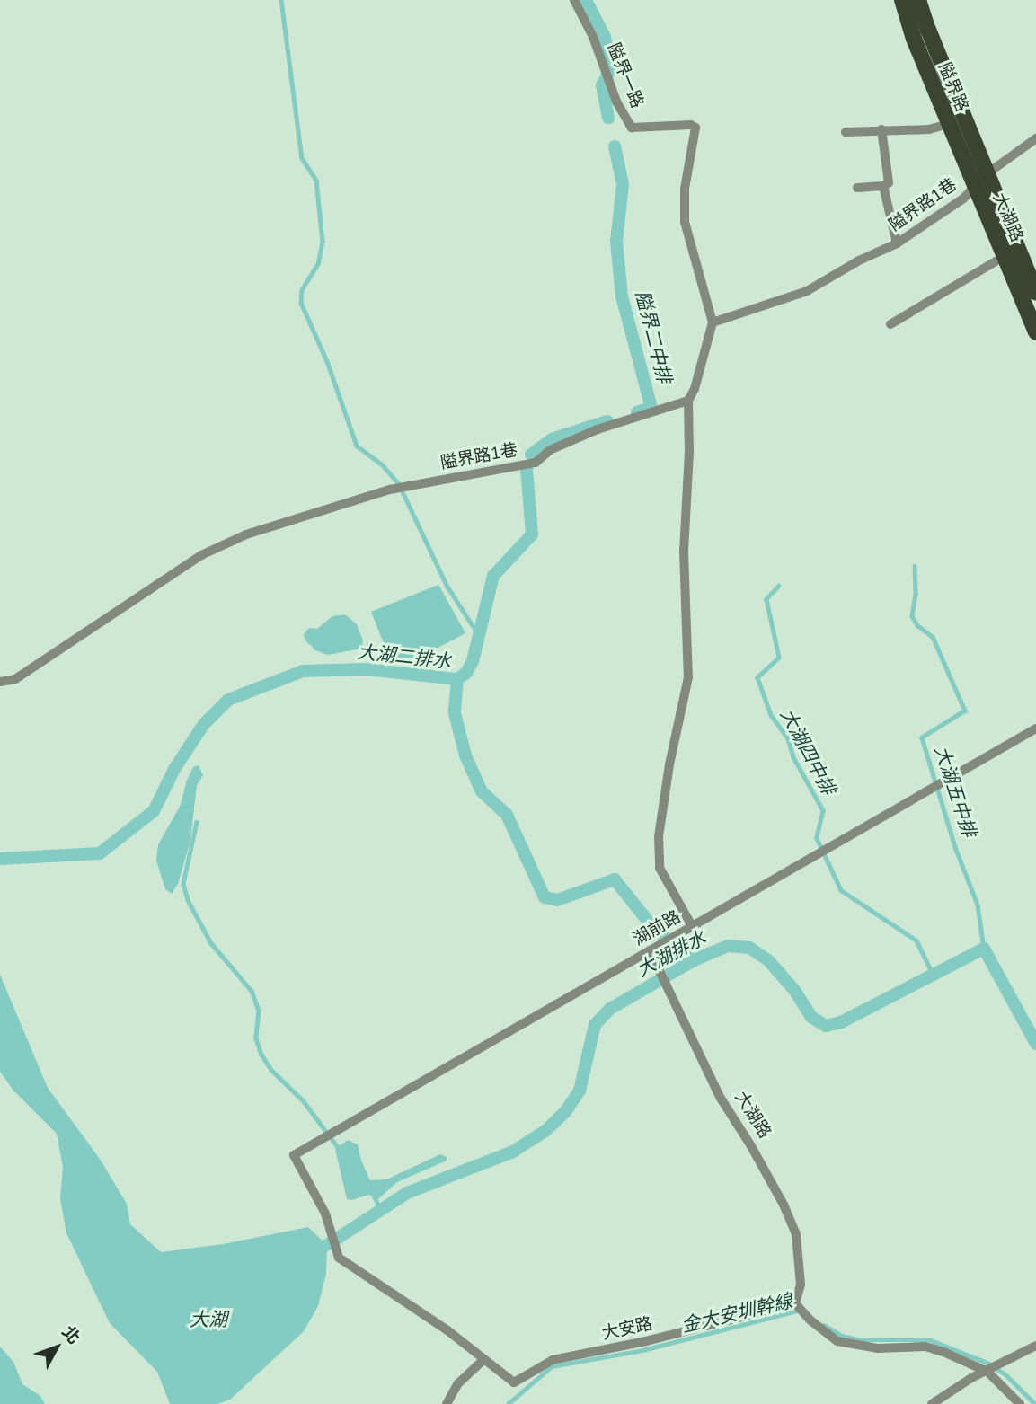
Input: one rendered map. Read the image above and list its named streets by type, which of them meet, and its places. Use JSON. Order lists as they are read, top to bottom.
{
  "streets": {
    "main road": ["隘界路", "大湖路"],
    "street": [
      "隘界一路",
      "隘界路1巷",
      "湖前路",
      "大安路"
    ]
  },
  "crossings": [
    ["隘界一路", "隘界路1巷"],
    ["隘界路", "隘界路1巷"],
    ["隘界路", "大湖路"],
    ["隘界路1巷", "大湖路"],
    ["大湖路", "湖前路"],
    ["大湖路", "大安路"],
    ["湖前路", "大安路"]
  ],
  "water": [
    "隘界二中排",
    "大湖二排水",
    "大湖四中排",
    "大湖五中排",
    "大湖排水",
    "金大安圳幹線",
    "大湖"
  ],
  "north": "top right"
}
